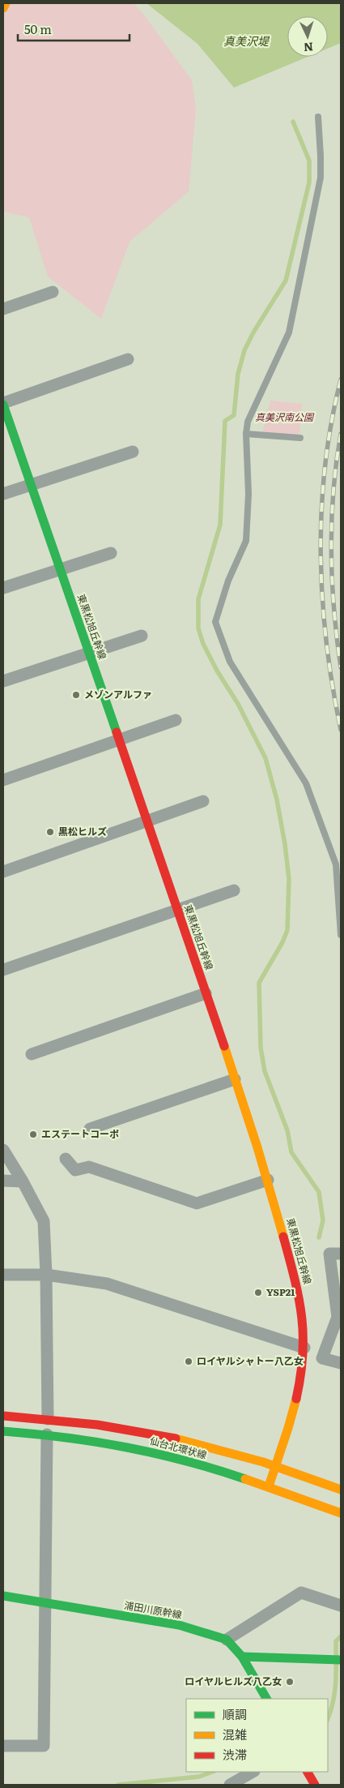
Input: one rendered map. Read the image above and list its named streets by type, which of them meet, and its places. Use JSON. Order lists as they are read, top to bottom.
{
  "streets": {
    "street": ["東黒松旭丘幹線", "仙台北環状線", "浦田川原幹線"]
  },
  "crossings": [
    ["東黒松旭丘幹線", "仙台北環状線"]
  ],
  "water": ["真美沢堤"],
  "parks": ["真美沢南公園"],
  "places": [
    "メゾンアルファ",
    "黒松ヒルズ",
    "エステートコーポ",
    "YSP21",
    "ロイヤルシャトー八乙女",
    "ロイヤルヒルズ八乙女"
  ],
  "legend": ["順調", "混雑", "渋滞"],
  "scale_bar": "50 m",
  "north": "bottom"
}
